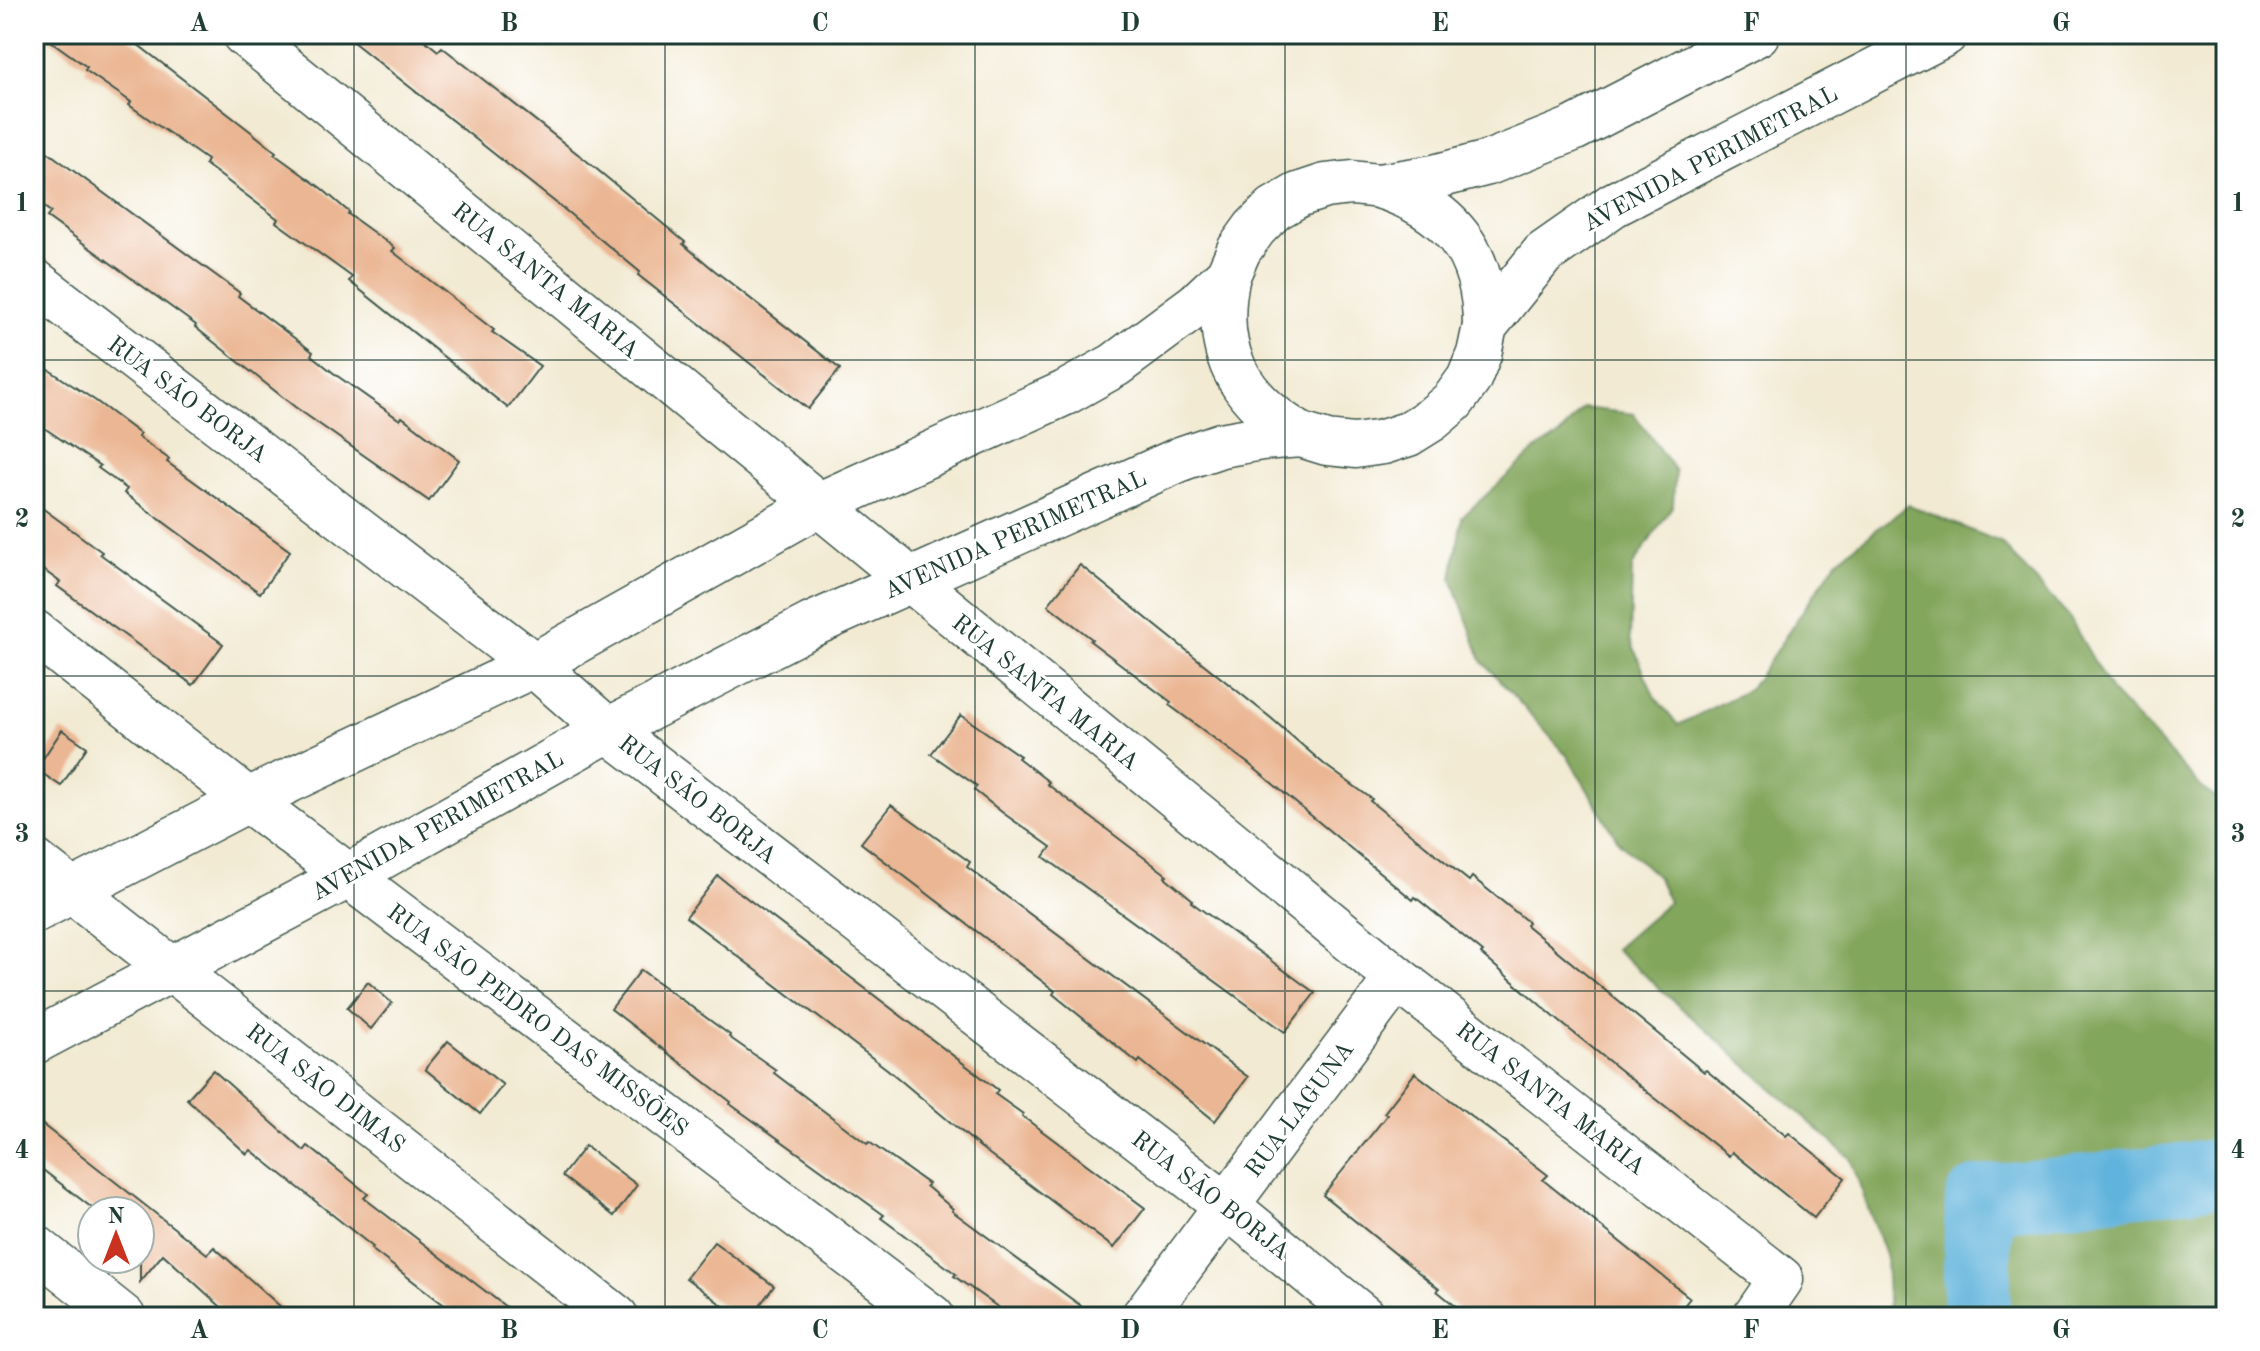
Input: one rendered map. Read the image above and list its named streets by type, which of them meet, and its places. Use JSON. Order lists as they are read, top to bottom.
{
  "streets": {
    "street": [
      "AVENIDA PERIMETRAL",
      "RUA SANTA MARIA",
      "RUA SÃO BORJA",
      "RUA SÃO PEDRO DAS MISSÕES",
      "RUA SÃO DIMAS",
      "RUA LAGUNA"
    ]
  },
  "crossings": [
    ["AVENIDA PERIMETRAL", "RUA SANTA MARIA"],
    ["AVENIDA PERIMETRAL", "RUA SÃO BORJA"],
    ["AVENIDA PERIMETRAL", "RUA SÃO PEDRO DAS MISSÕES"],
    ["AVENIDA PERIMETRAL", "RUA SÃO DIMAS"],
    ["RUA SANTA MARIA", "RUA LAGUNA"],
    ["RUA SÃO BORJA", "RUA LAGUNA"]
  ],
  "north": "top",
  "grid": {
    "columns": [
      "A",
      "B",
      "C",
      "D",
      "E",
      "F",
      "G"
    ],
    "rows": [
      "1",
      "2",
      "3",
      "4"
    ]
  }
}
